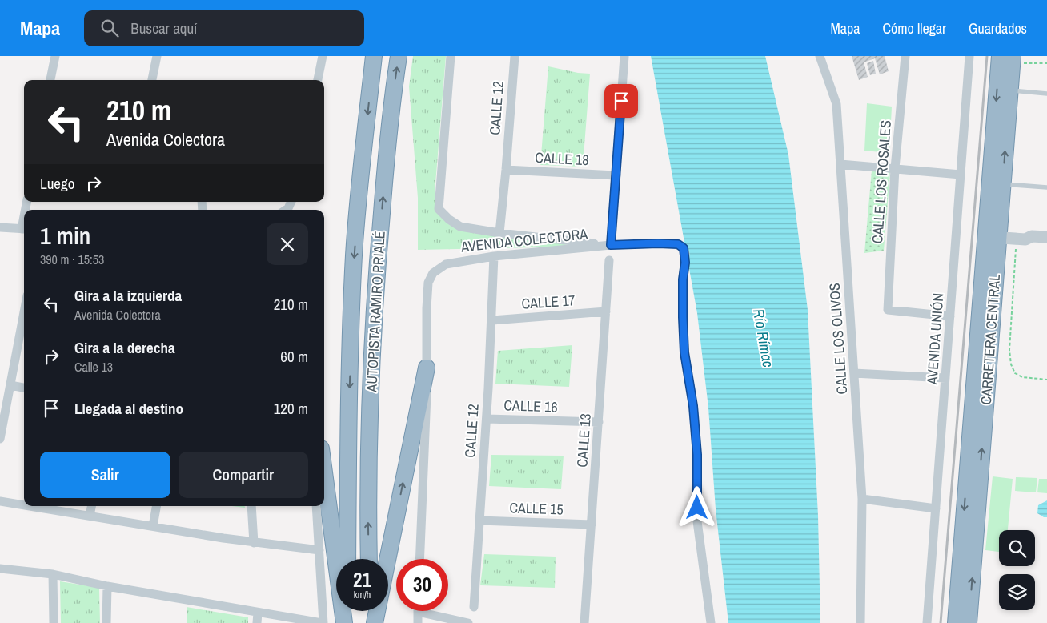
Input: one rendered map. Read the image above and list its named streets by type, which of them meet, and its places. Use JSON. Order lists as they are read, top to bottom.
{
  "streets": {
    "highway": ["AUTOPISTA RAMIRO PRIALÉ", "CARRETERA CENTRAL"],
    "street": [
      "CALLE 12",
      "CALLE 18",
      "CALLE LOS ROSALES",
      "AVENIDA COLECTORA",
      "CALLE 17",
      "CALLE LOS OLIVOS",
      "AVENIDA UNIÓN",
      "CALLE 16",
      "CALLE 13",
      "CALLE 15"
    ]
  },
  "crossings": [
    ["CALLE 12", "CALLE 18"],
    ["CALLE 12", "AVENIDA COLECTORA"],
    ["CALLE 12", "CALLE 17"],
    ["CALLE 12", "CALLE 16"],
    ["CALLE 12", "CALLE 15"],
    ["CALLE LOS ROSALES", "AVENIDA UNIÓN"],
    ["CALLE 17", "CALLE 13"],
    ["CALLE 16", "CALLE 13"],
    ["CALLE 13", "CALLE 15"]
  ],
  "water": ["Río Rímac"],
  "page": {
    "header": "Mapa",
    "search": "Buscar aquí",
    "nav": ["Mapa", "Cómo llegar", "Guardados"],
    "turn": ["210 m", "Avenida Colectora"],
    "then": "Luego",
    "heading": ["1 min", "390 m · 15:53"],
    "list": [
      {
        "name": "Gira a la izquierda",
        "note": "Avenida Colectora",
        "value": "210 m"
      },
      {
        "name": "Gira a la derecha",
        "note": "Calle 13",
        "value": "60 m"
      },
      {
        "name": "Llegada al destino",
        "value": "120 m"
      }
    ],
    "buttons": ["Salir", "Compartir"],
    "speed": "21 km/h",
    "limit": "30"
  }
}
